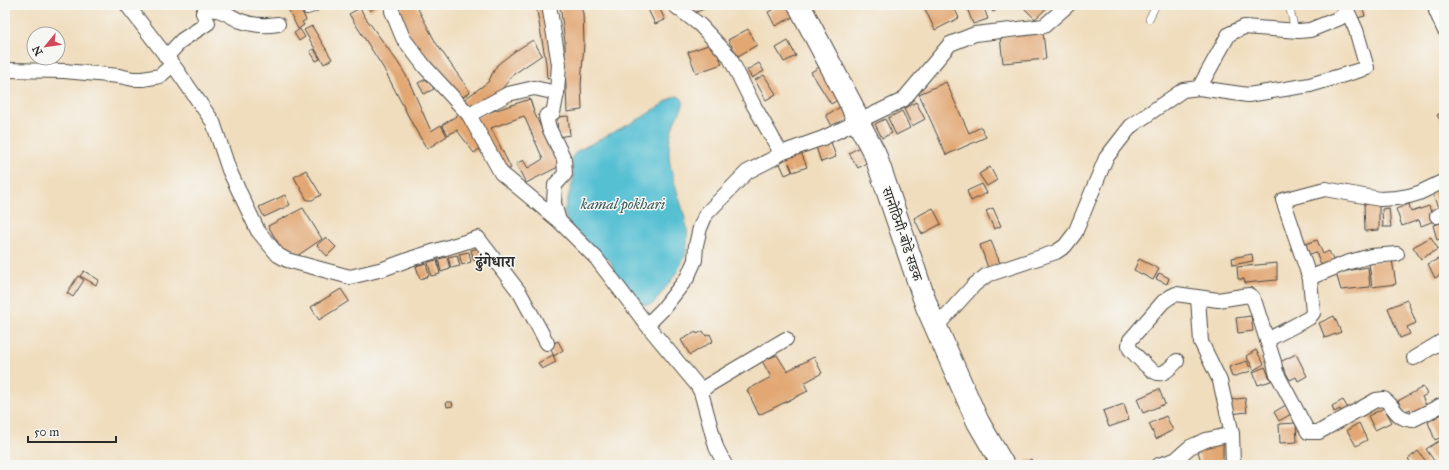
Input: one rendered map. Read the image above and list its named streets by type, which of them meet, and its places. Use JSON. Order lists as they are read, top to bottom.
{
  "streets": {
    "main road": ["सानोठिमी-बोडे सडक"]
  },
  "districts": ["ढुंगेधारा"],
  "water": ["kamal pokhari"],
  "scale_bar": "50 m",
  "north": "bottom left"
}
